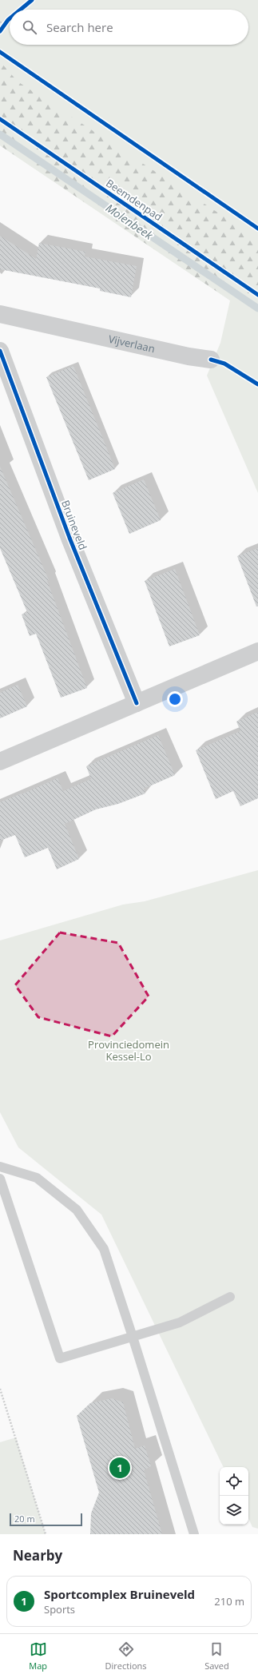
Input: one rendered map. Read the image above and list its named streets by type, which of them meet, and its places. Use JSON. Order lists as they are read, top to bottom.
{
  "streets": {
    "street": ["Vijverlaan", "Bruineveld"],
    "cycle path": ["Beemdenpad"]
  },
  "water": ["Molenbeek"],
  "parks": ["Provinciedomein Kessel-Lo"],
  "scale_bar": "20 m",
  "page": {
    "search": "Search here",
    "pins": "1",
    "scale": "20 m",
    "heading": "Nearby",
    "list": [
      {
        "mark": "1",
        "name": "Sportcomplex Bruineveld",
        "note": "Sports",
        "value": "210 m"
      }
    ],
    "nav": ["Map", "Directions", "Saved"]
  }
}
